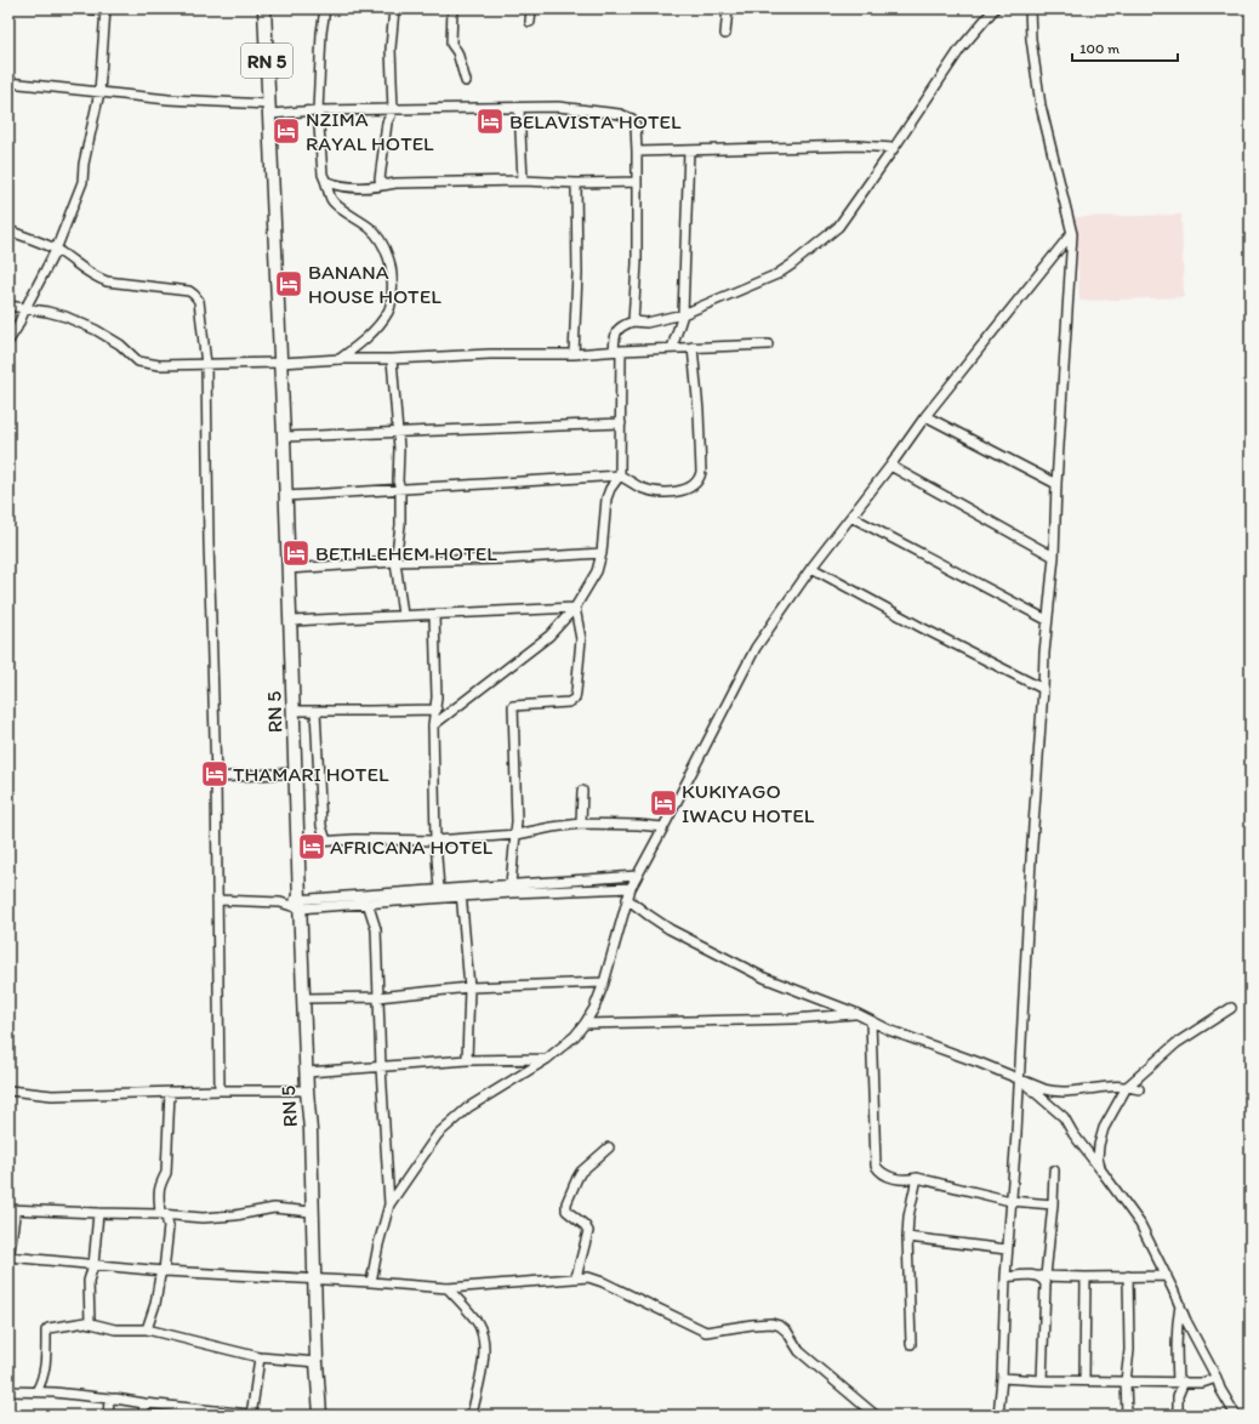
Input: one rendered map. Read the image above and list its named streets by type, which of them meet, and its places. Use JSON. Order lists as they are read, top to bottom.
{
  "streets": {
    "main road": ["RN 5"]
  },
  "places": {
    "hotel": [
      "BELAVISTA HOTEL",
      "NZIMA RAYAL HOTEL",
      "BANANA HOUSE HOTEL",
      "BETHLEHEM HOTEL",
      "THAMARI HOTEL",
      "KUKIYAGO IWACU HOTEL",
      "AFRICANA HOTEL"
    ]
  },
  "scale_bar": "100 m"
}
